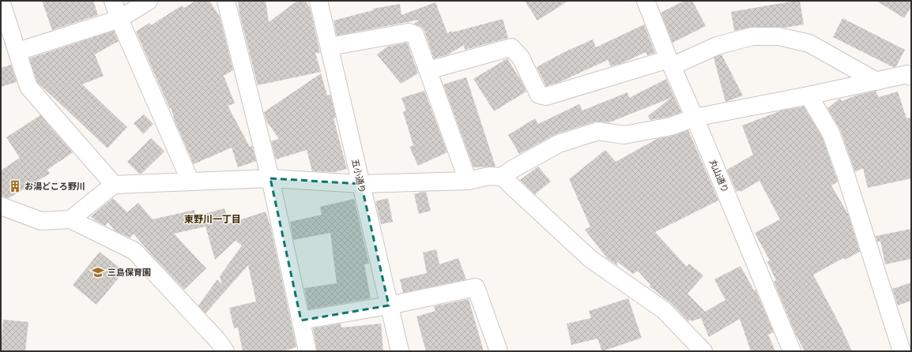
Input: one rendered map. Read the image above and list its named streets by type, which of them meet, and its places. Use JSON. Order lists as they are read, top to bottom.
{
  "streets": {
    "street": ["五小通り", "丸山通り"]
  },
  "districts": ["東野川一丁目"],
  "places": {
    "building": ["お湯どころ野川"],
    "school or university": ["三島保育園"]
  }
}
